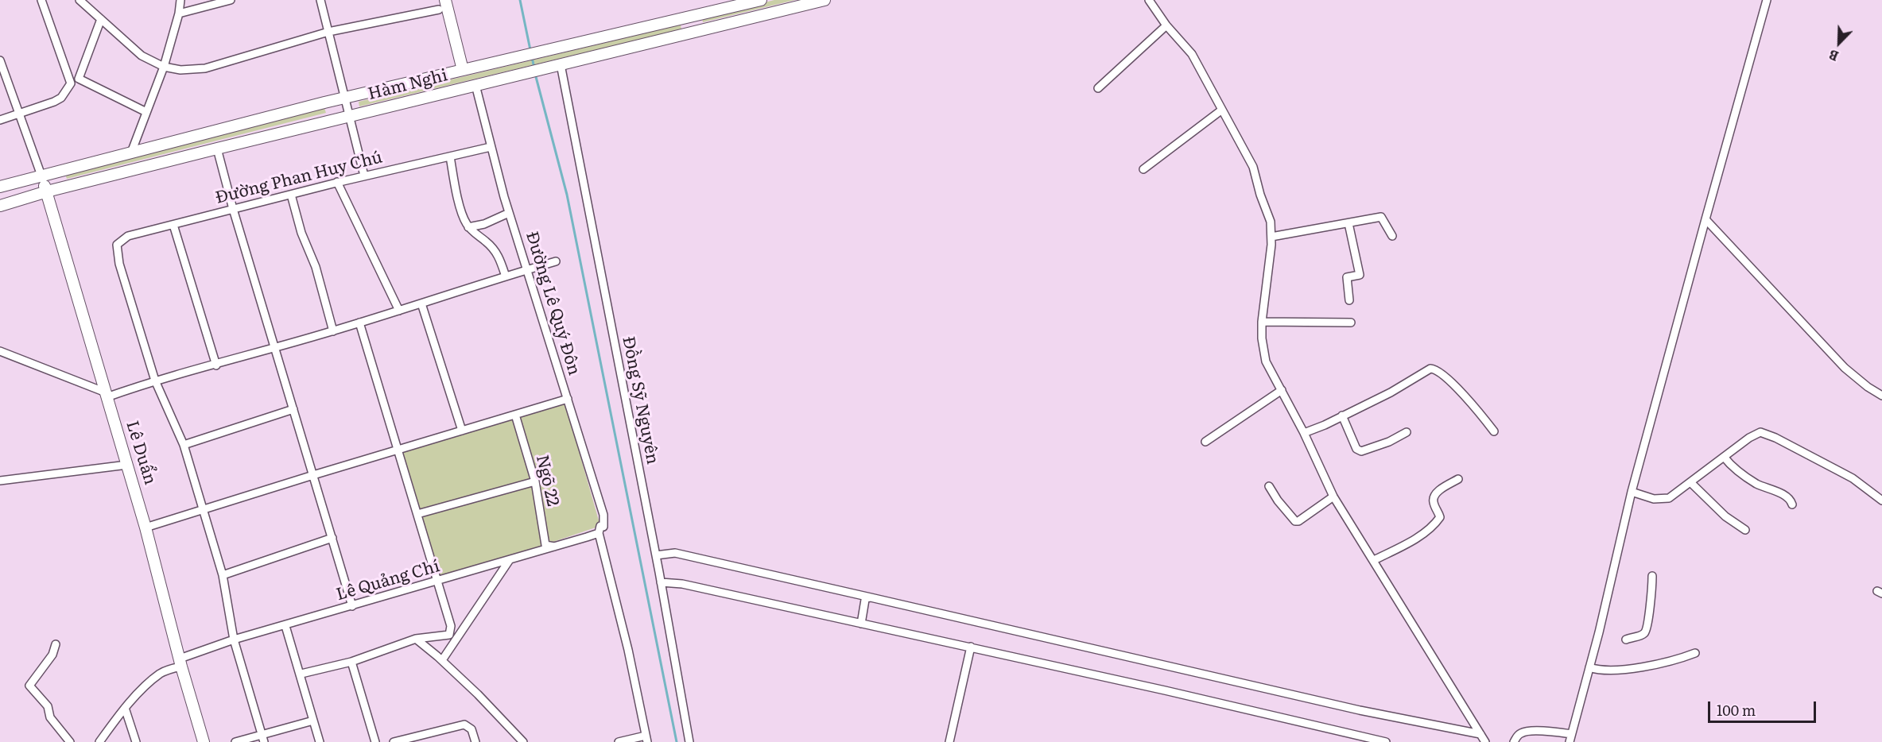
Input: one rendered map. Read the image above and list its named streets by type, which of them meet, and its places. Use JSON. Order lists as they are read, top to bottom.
{
  "streets": {
    "main road": ["Hàm Nghi", "Lê Duẩn"],
    "street": [
      "Đường Phan Huy Chú",
      "Đường Lê Quý Đôn",
      "Đồng Sỹ Nguyên",
      "Ngõ 22",
      "Lê Quảng Chí"
    ]
  },
  "crossings": [
    ["Hàm Nghi", "Đường Lê Quý Đôn"],
    ["Hàm Nghi", "Đồng Sỹ Nguyên"],
    ["Hàm Nghi", "Lê Duẩn"],
    ["Đường Phan Huy Chú", "Đường Lê Quý Đôn"],
    ["Đường Lê Quý Đôn", "Lê Quảng Chí"],
    ["Lê Duẩn", "Lê Quảng Chí"],
    ["Ngõ 22", "Lê Quảng Chí"]
  ],
  "scale_bar": "100 m",
  "north": "bottom left"
}
